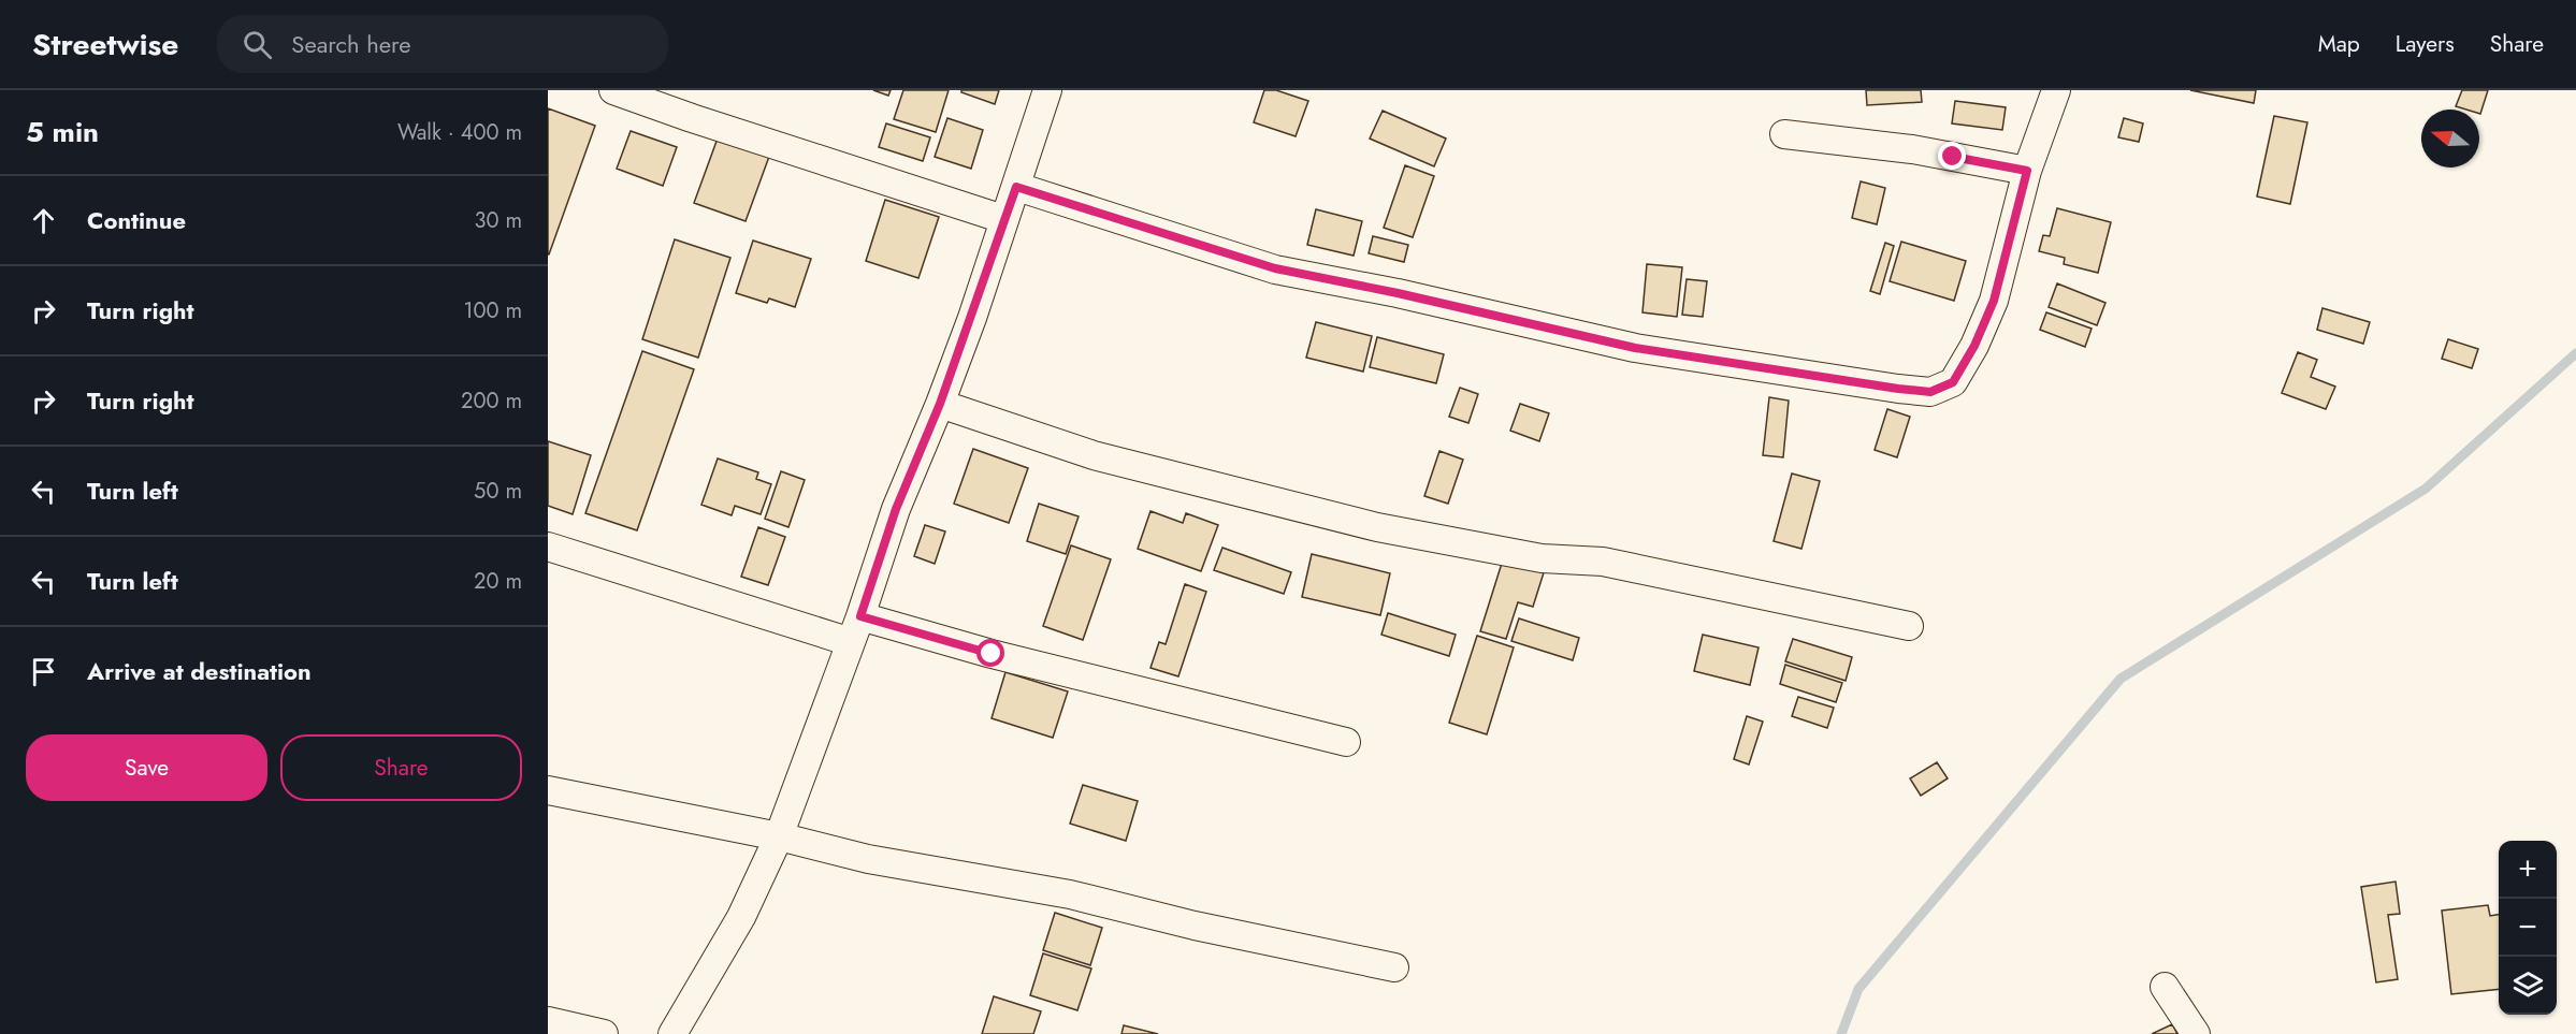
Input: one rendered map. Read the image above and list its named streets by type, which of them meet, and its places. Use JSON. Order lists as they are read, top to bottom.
{
  "north": "left",
  "page": {
    "header": "Streetwise",
    "search": "Search here",
    "nav": ["Map", "Layers", "Share"],
    "heading": ["5 min", "Walk · 400 m"],
    "list": [
      ["Continue", "30 m"],
      ["Turn right", "100 m"],
      ["Turn right", "200 m"],
      ["Turn left", "50 m"],
      ["Turn left", "20 m"],
      "Arrive at destination"
    ],
    "buttons": ["Save", "Share"],
    "map_buttons": ["+", "−"]
  }
}
